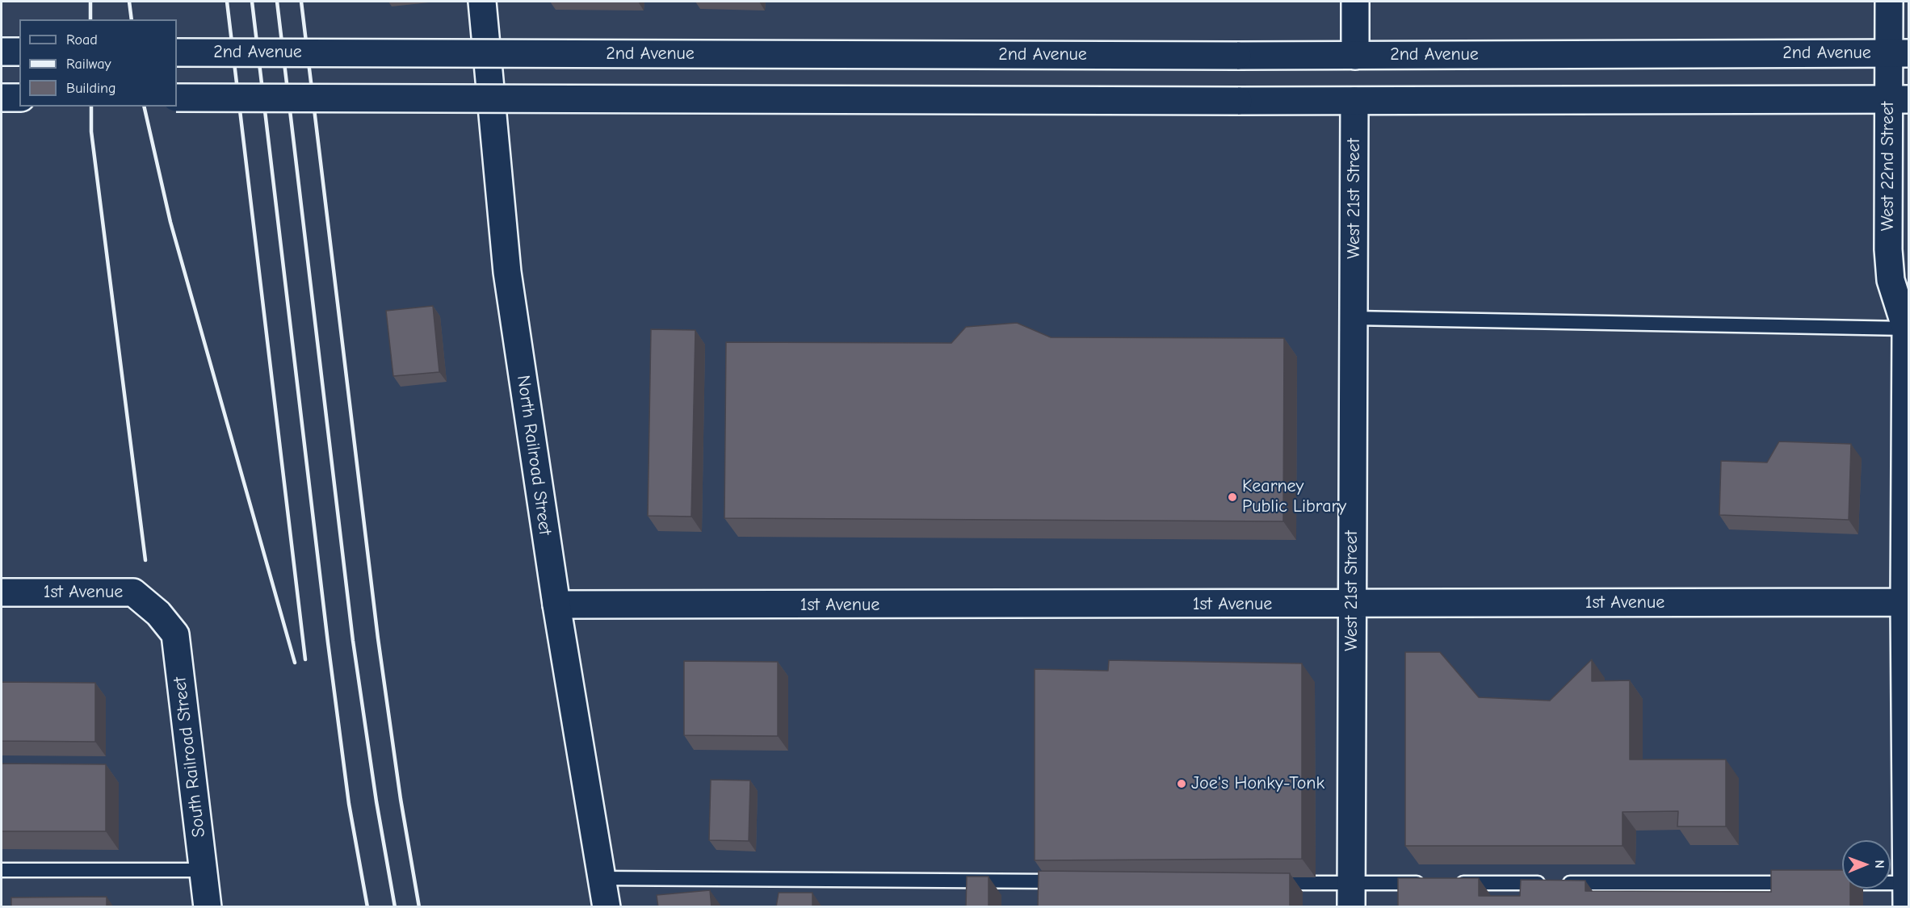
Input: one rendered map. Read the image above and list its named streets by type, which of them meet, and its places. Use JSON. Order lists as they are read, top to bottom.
{
  "streets": {
    "main road": [
      "2nd Avenue",
      "West 22nd Street",
      "West 21st Street",
      "North Railroad Street",
      "1st Avenue",
      "South Railroad Street"
    ]
  },
  "crossings": [
    ["2nd Avenue", "West 22nd Street"],
    ["West 22nd Street", "1st Avenue"],
    ["West 21st Street", "1st Avenue"],
    ["North Railroad Street", "1st Avenue"],
    ["1st Avenue", "South Railroad Street"]
  ],
  "places": ["Kearney Public Library", "Joe's Honky-Tonk"],
  "legend": ["Road", "Railway", "Building"],
  "north": "right"
}
